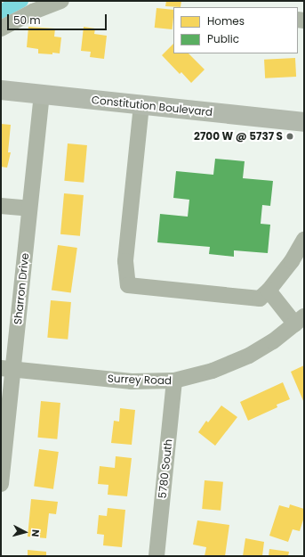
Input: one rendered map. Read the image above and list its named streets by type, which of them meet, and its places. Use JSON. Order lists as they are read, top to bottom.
{
  "streets": {
    "main road": ["Constitution Boulevard"],
    "street": ["Sharron Drive", "Surrey Road", "5780 South"]
  },
  "crossings": [
    ["Constitution Boulevard", "Sharron Drive"],
    ["Sharron Drive", "Surrey Road"],
    ["Surrey Road", "5780 South"]
  ],
  "places": ["2700 W @ 5737 S"],
  "legend": ["Homes", "Public"],
  "scale_bar": "50 m",
  "north": "right"
}
